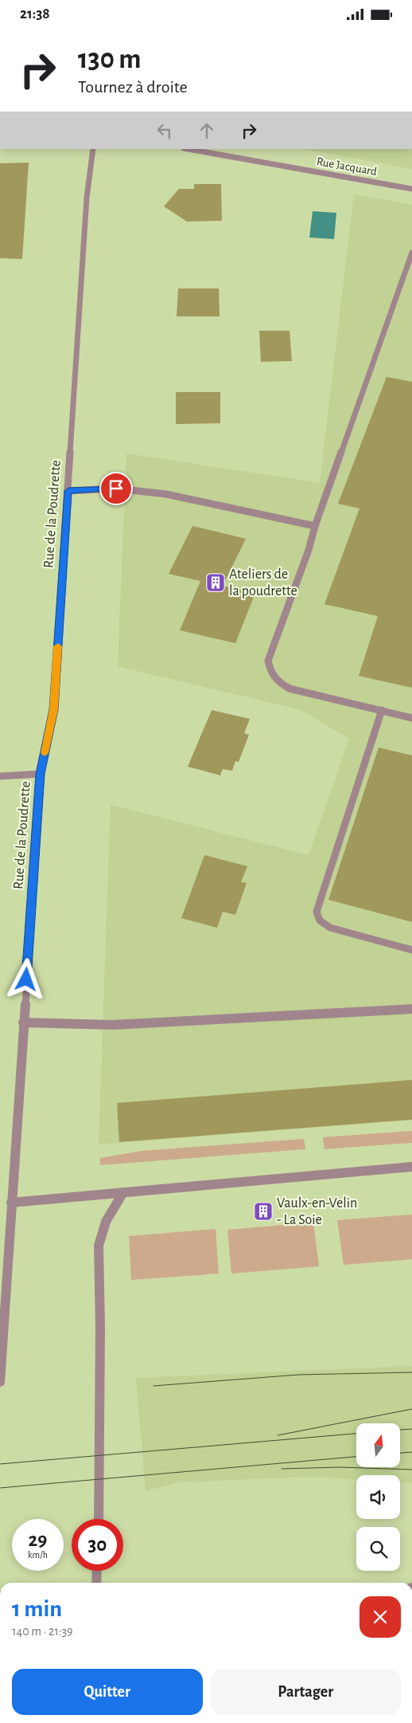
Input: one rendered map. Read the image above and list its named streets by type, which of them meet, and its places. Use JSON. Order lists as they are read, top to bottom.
{
  "streets": {
    "street": ["Rue Jacquard", "Rue de la Poudrette"]
  },
  "places": {
    "building": ["Ateliers de la poudrette", "Vaulx-en-Velin - La Soie"]
  },
  "north": "top",
  "page": {
    "status": "21:38",
    "turn": ["130 m", "Tournez à droite"],
    "speed": "29 km/h",
    "limit": "30",
    "heading": ["1 min", "140 m · 21:39"],
    "buttons": ["Quitter", "Partager"]
  }
}
